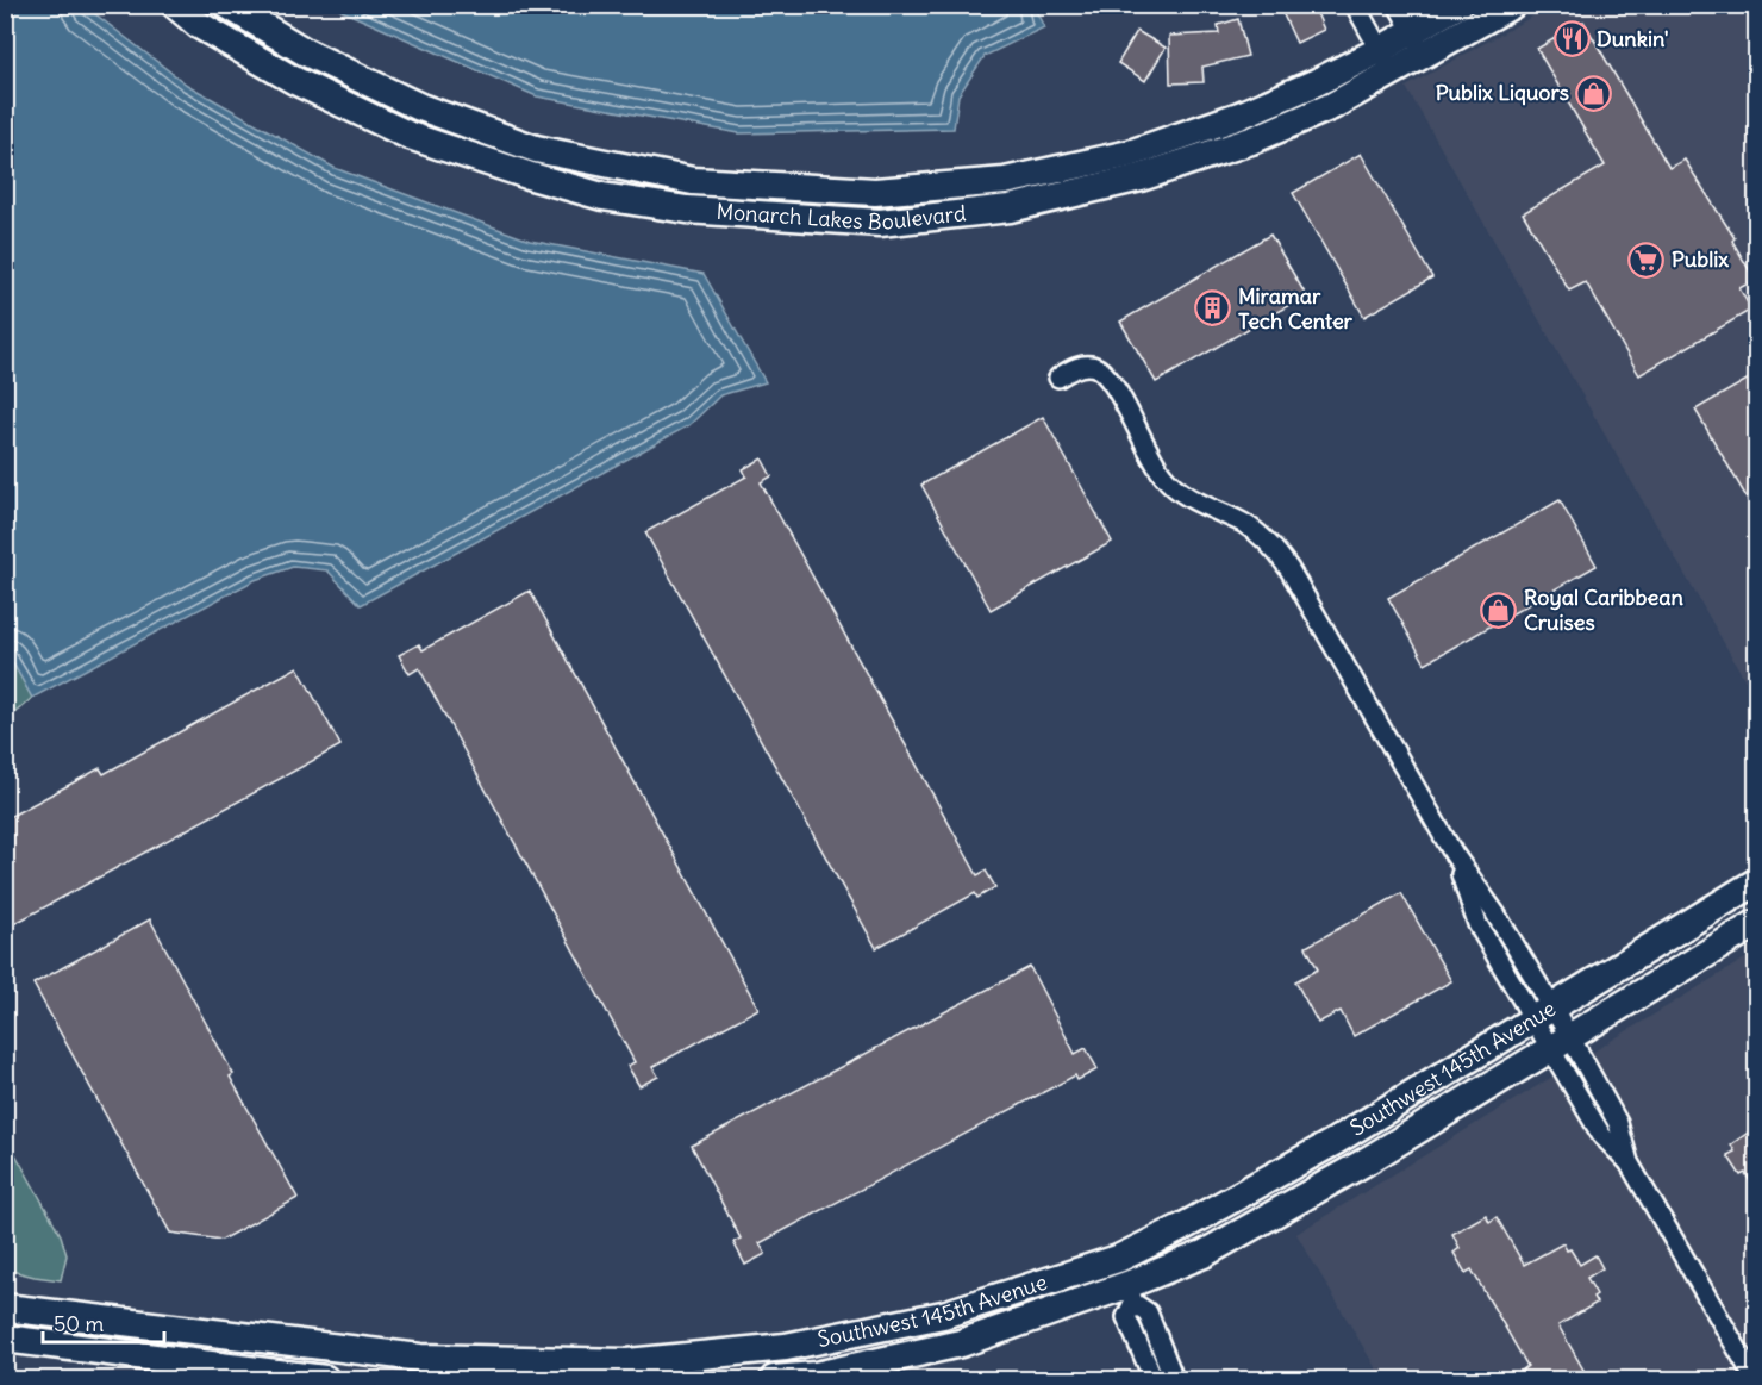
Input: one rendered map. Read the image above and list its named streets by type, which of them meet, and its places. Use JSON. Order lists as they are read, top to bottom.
{
  "streets": {
    "street": ["Monarch Lakes Boulevard", "Southwest 145th Avenue"]
  },
  "places": {
    "restaurant": ["Dunkin'"],
    "shop": ["Publix Liquors", "Royal Caribbean Cruises"],
    "supermarket": ["Publix"],
    "building": ["Miramar Tech Center"]
  },
  "scale_bar": "50 m"
}
